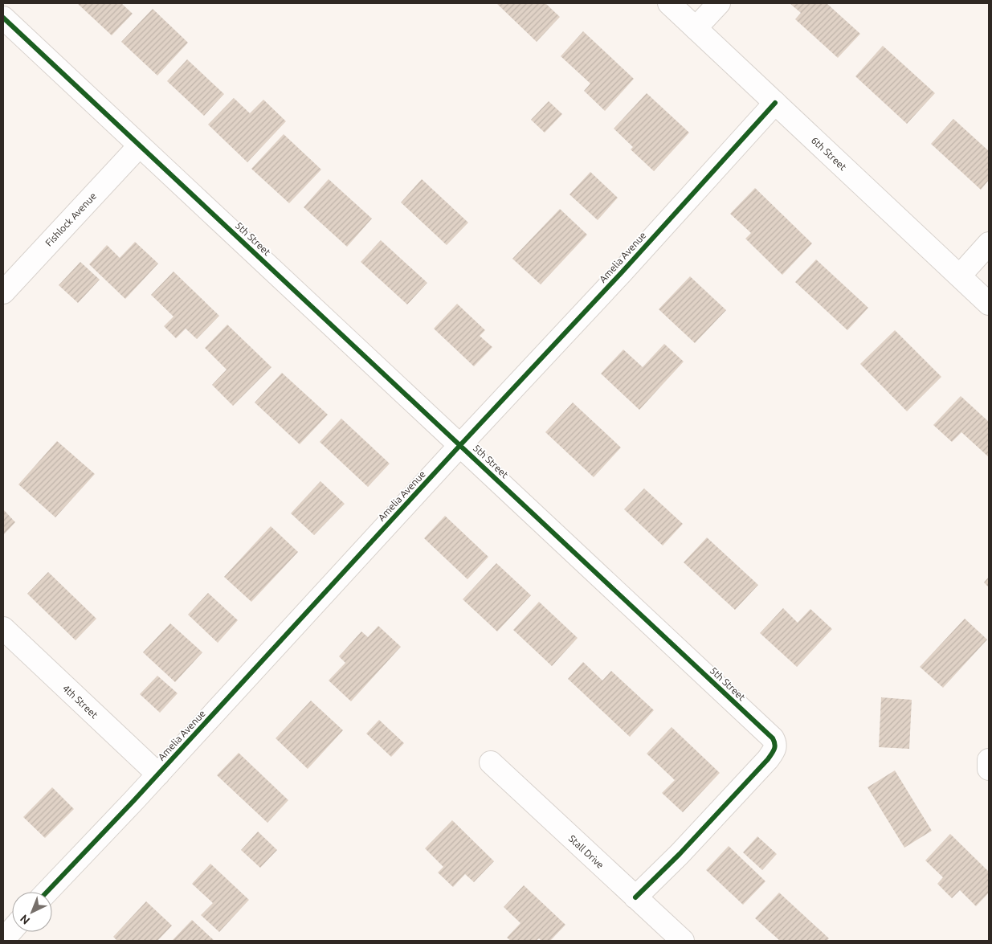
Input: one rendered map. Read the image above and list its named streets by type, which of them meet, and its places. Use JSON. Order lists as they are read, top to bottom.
{
  "streets": {
    "street": [
      "6th Street",
      "Fishlock Avenue",
      "5th Street",
      "Amelia Avenue",
      "4th Street",
      "Stall Drive"
    ]
  },
  "crossings": [
    ["6th Street", "Amelia Avenue"],
    ["Fishlock Avenue", "5th Street"],
    ["5th Street", "Amelia Avenue"],
    ["5th Street", "Stall Drive"],
    ["Amelia Avenue", "4th Street"]
  ],
  "north": "bottom left"
}
